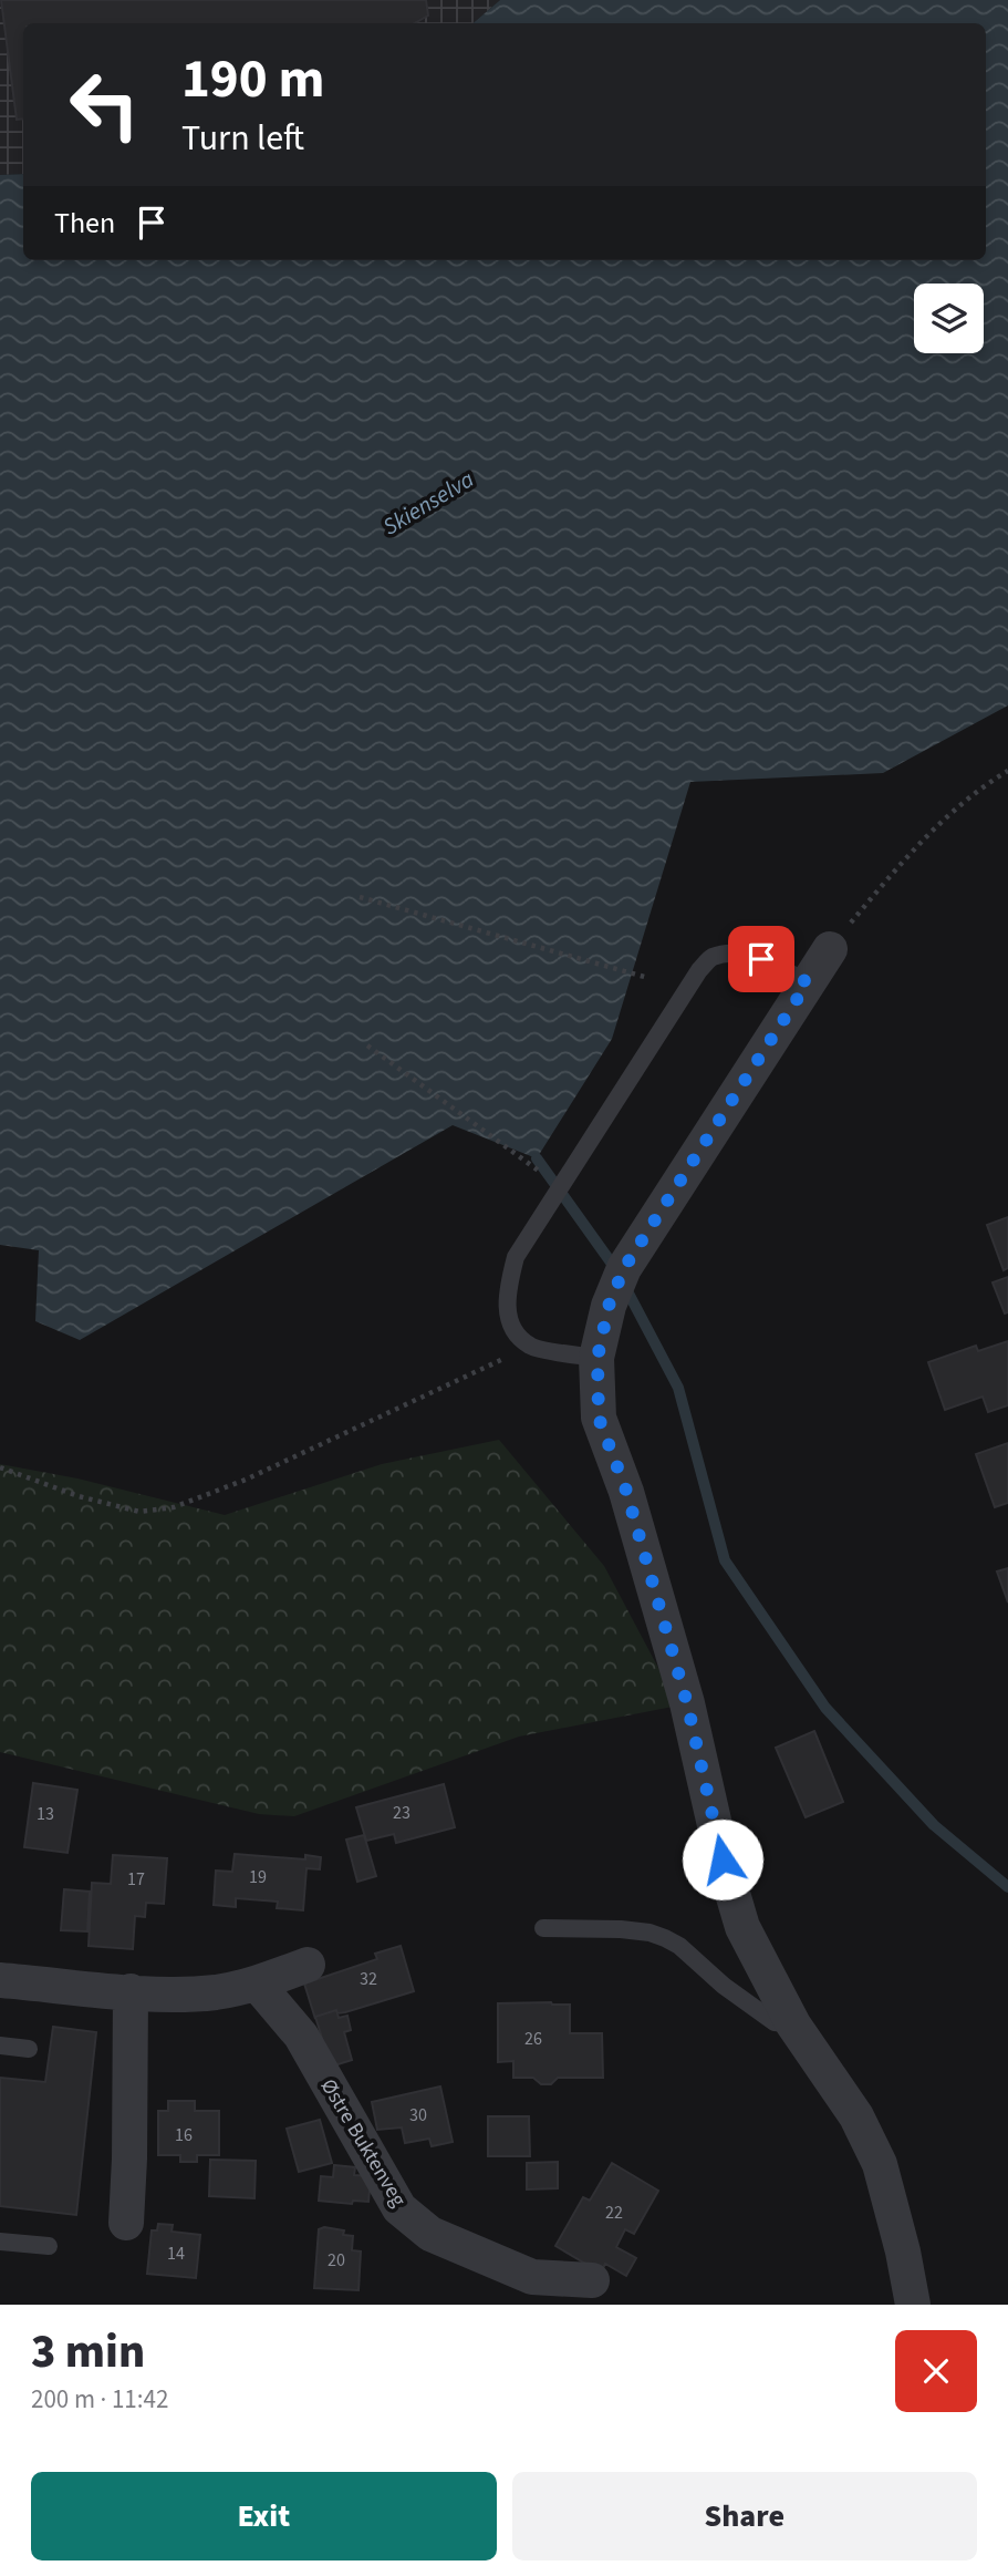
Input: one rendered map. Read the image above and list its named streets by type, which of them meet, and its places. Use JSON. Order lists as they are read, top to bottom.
{
  "streets": {
    "street": ["Østre Buktenveg"]
  },
  "water": ["Skienselva"],
  "house_numbers": [
    "23",
    "13",
    "19",
    "17",
    "32",
    "26",
    "30",
    "16",
    "22",
    "14",
    "20"
  ],
  "page": {
    "turn": ["190 m", "Turn left"],
    "then": "Then",
    "heading": ["3 min", "200 m · 11:42"],
    "buttons": ["Exit", "Share"]
  }
}
